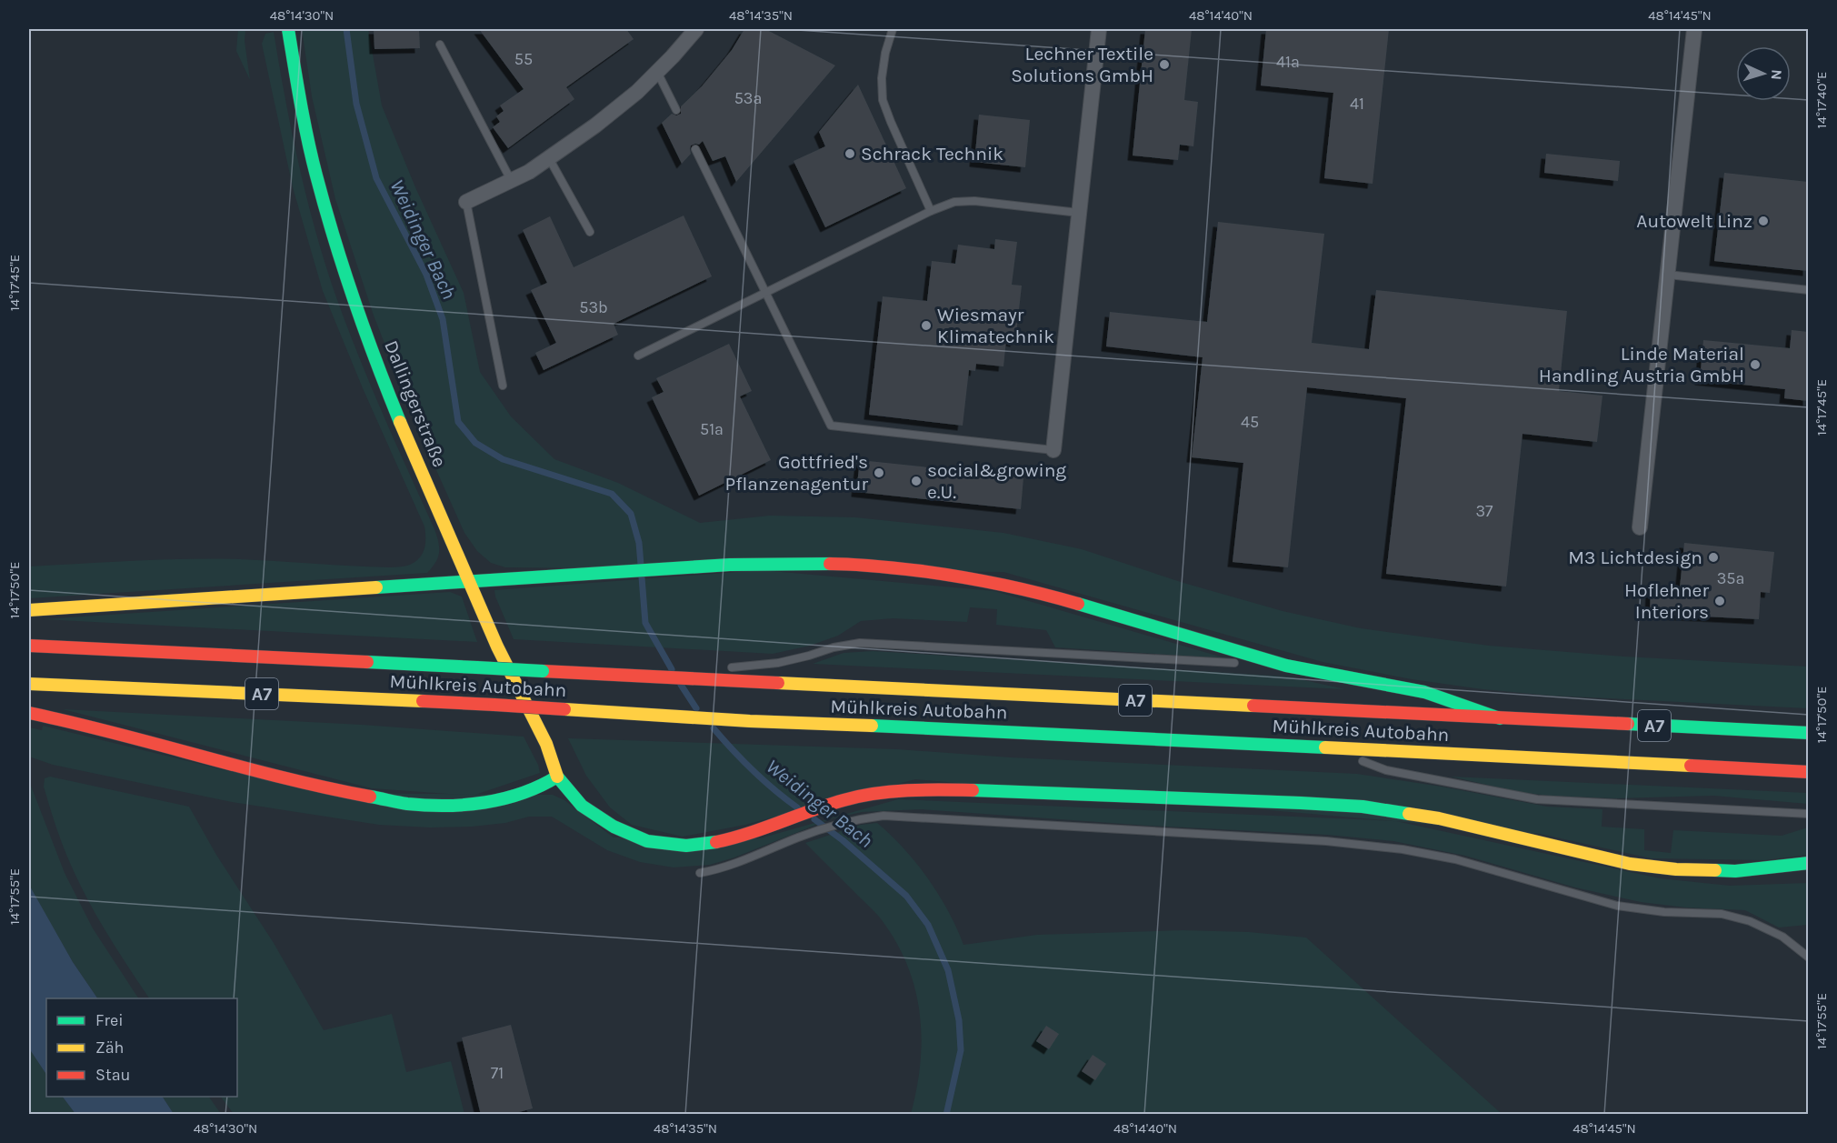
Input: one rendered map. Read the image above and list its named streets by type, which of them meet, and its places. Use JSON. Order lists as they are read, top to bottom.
{
  "streets": {
    "main road": ["Dallingerstraße", "Mühlkreis Autobahn", "A7"]
  },
  "water": ["Weidinger Bach"],
  "places": [
    "Lechner Textile Solutions GmbH",
    "Schrack Technik",
    "Autowelt Linz",
    "Wiesmayr Klimatechnik",
    "Linde Material Handling Austria GmbH",
    "Gottfried's Pflanzenagentur",
    "social&growing e.U.",
    "M3 Lichtdesign",
    "Hoflehner Interiors"
  ],
  "house_numbers": [
    "55",
    "41a",
    "53a",
    "41",
    "53b",
    "45",
    "51a",
    "37",
    "35a",
    "71"
  ],
  "legend": ["Frei", "Zäh", "Stau"],
  "north": "right",
  "coordinates": [
    "48°14'30\"N",
    "48°14'35\"N",
    "48°14'40\"N",
    "48°14'45\"N",
    "14°17'40\"E",
    "14°17'45\"E",
    "14°17'50\"E",
    "14°17'55\"E"
  ]
}
